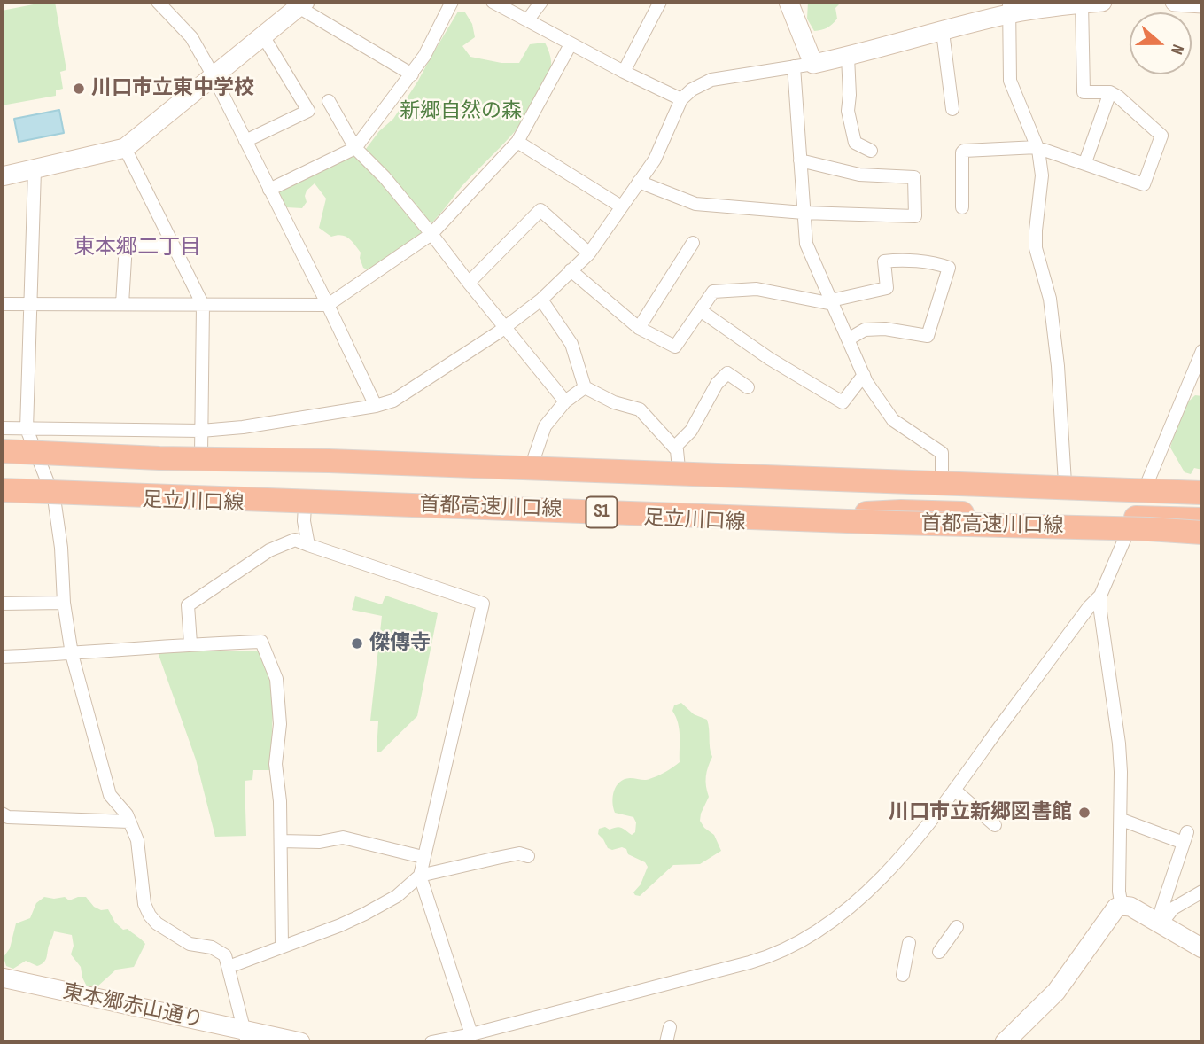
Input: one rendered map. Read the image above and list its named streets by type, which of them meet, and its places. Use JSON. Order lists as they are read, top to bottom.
{
  "streets": {
    "highway": ["首都高速川口線", "S1"],
    "main road": ["足立川口線", "東本郷赤山通り"]
  },
  "crossings": [
    ["足立川口線", "首都高速川口線"]
  ],
  "districts": ["東本郷二丁目"],
  "parks": ["新郷自然の森"],
  "places": ["川口市立東中学校", "傑傳寺", "川口市立新郷図書館"],
  "north": "right"
}
